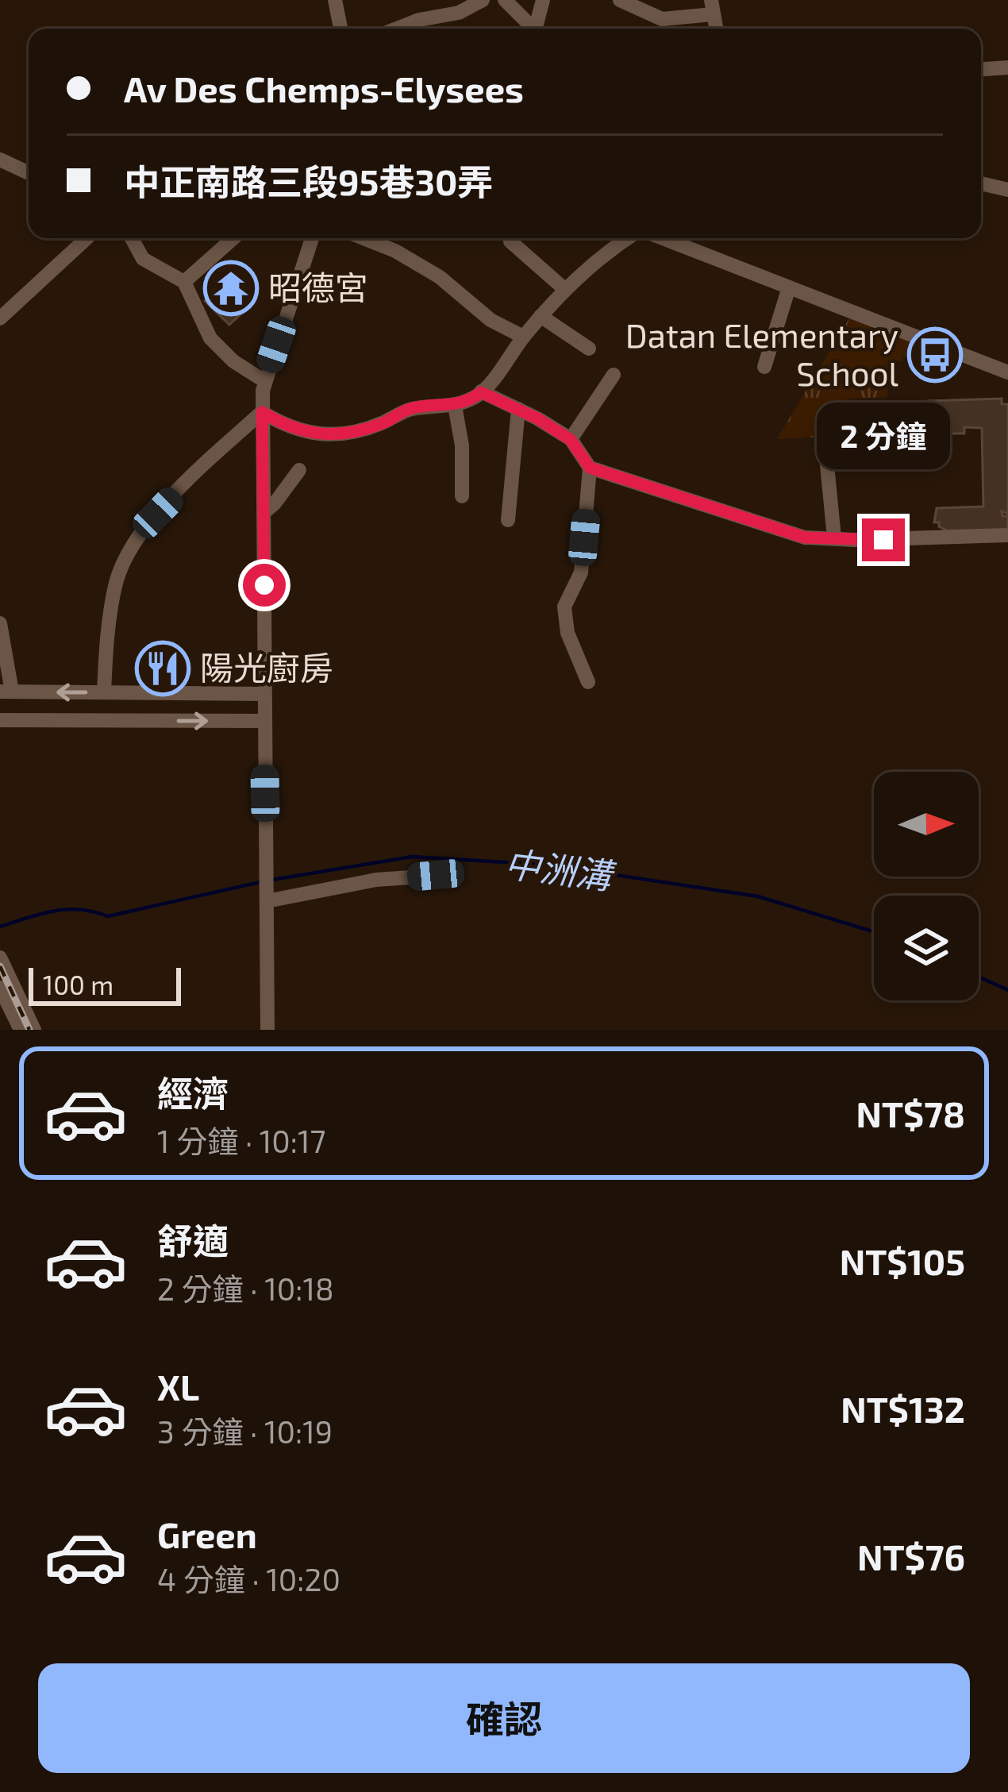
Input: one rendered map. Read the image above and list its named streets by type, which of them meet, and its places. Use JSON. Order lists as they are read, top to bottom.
{
  "water": ["中洲溝"],
  "places": {
    "temple": ["昭德宮"],
    "bus stop": ["Datan Elementary School"],
    "restaurant": ["陽光廚房"]
  },
  "scale_bar": "100 m",
  "north": "right",
  "page": {
    "banner": ["Av Des Chemps-Elysees", "中正南路三段95巷30弄"],
    "bubble": "2 分鐘",
    "scale": "100 m",
    "list": [
      {
        "name": "經濟",
        "note": "1 分鐘 · 10:17",
        "value": "NT$78"
      },
      {
        "name": "舒適",
        "note": "2 分鐘 · 10:18",
        "value": "NT$105"
      },
      {
        "name": "XL",
        "note": "3 分鐘 · 10:19",
        "value": "NT$132"
      },
      {
        "name": "Green",
        "note": "4 分鐘 · 10:20",
        "value": "NT$76"
      }
    ],
    "buttons": "確認"
  }
}
